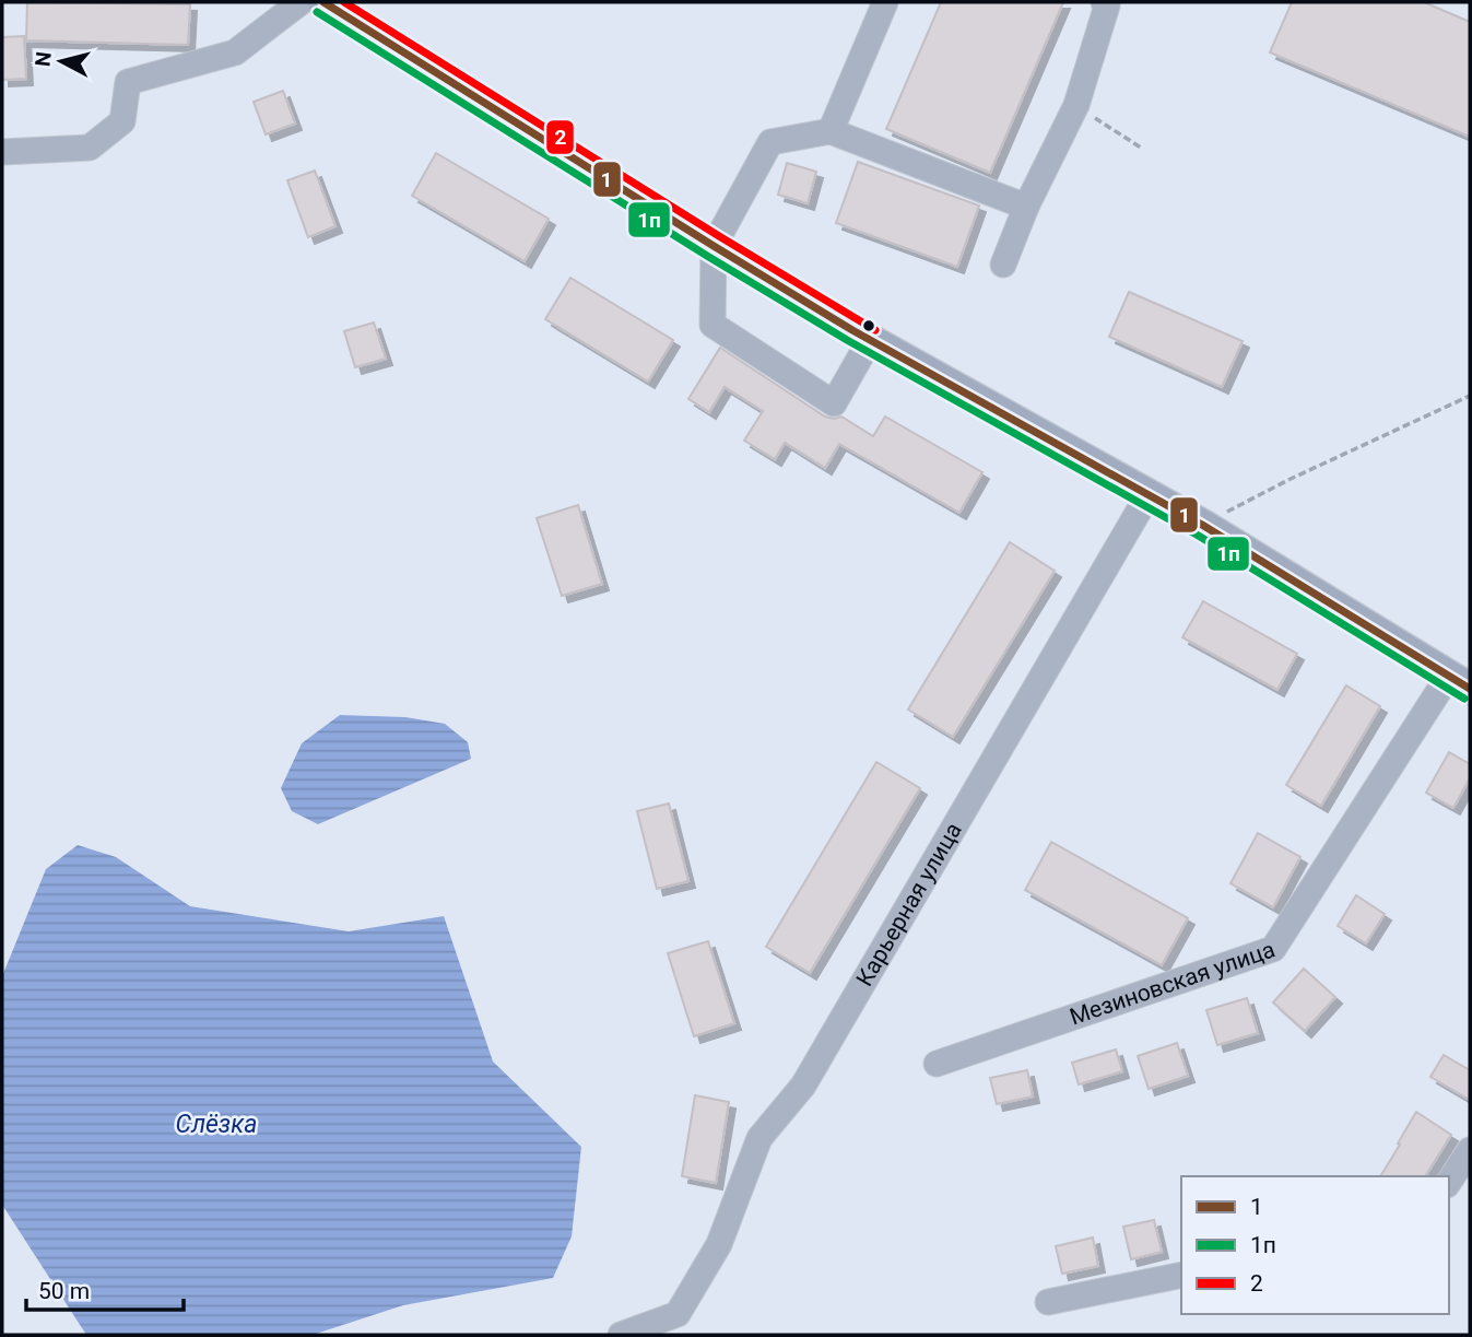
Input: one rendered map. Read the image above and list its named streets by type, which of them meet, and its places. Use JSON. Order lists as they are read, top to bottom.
{
  "streets": {
    "street": ["Карьерная улица", "Мезиновская улица"]
  },
  "water": ["Слёзка"],
  "lines": ["transit line 1", "transit line 2", "transit line 1п"],
  "legend": ["1", "1п", "2"],
  "scale_bar": "50 m",
  "north": "left"
}
